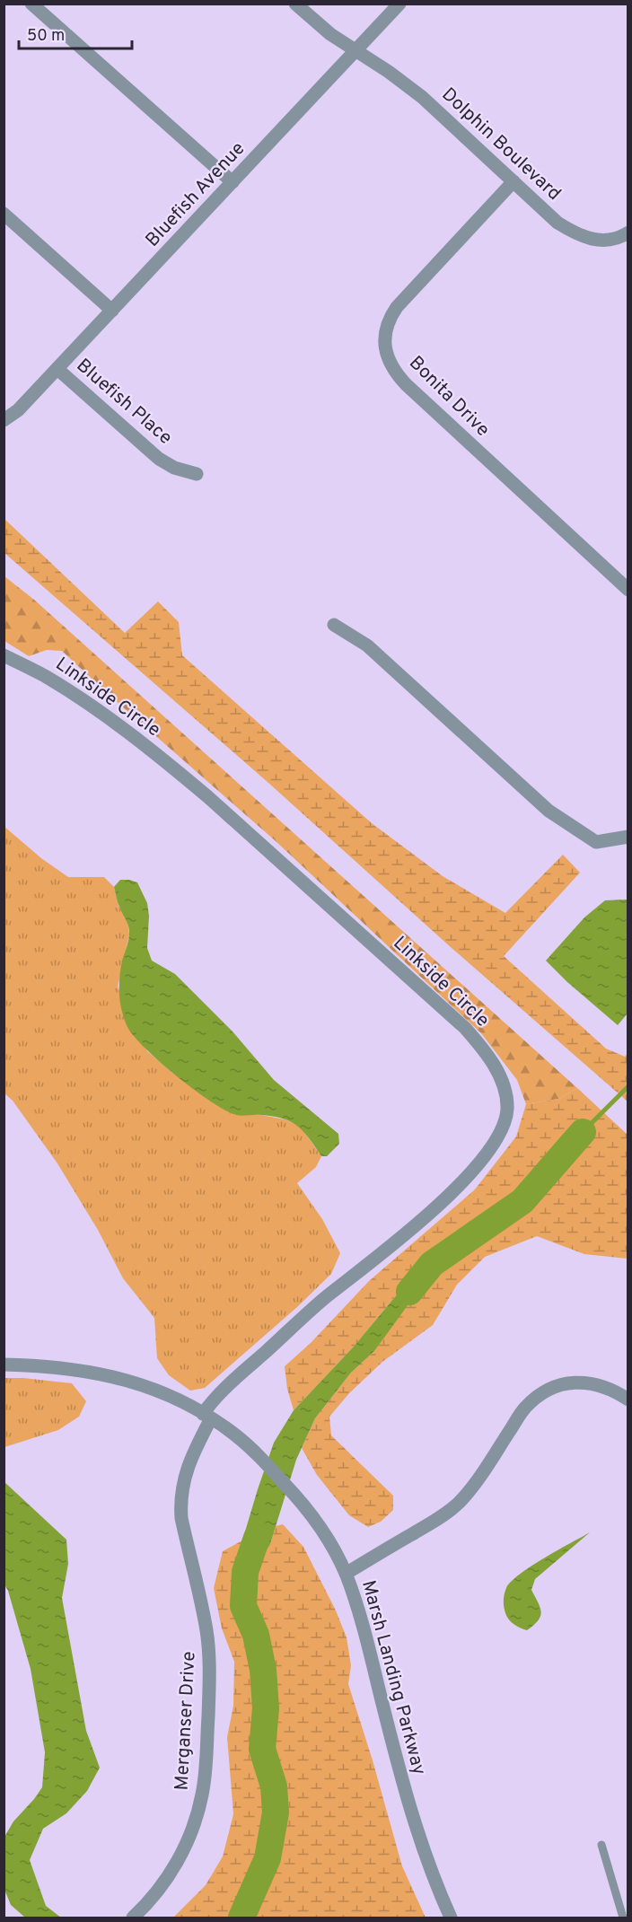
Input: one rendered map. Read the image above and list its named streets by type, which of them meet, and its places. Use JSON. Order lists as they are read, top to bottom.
{
  "streets": {
    "street": [
      "Dolphin Boulevard",
      "Bluefish Avenue",
      "Bonita Drive",
      "Bluefish Place",
      "Linkside Circle",
      "Marsh Landing Parkway",
      "Merganser Drive"
    ]
  },
  "crossings": [
    ["Dolphin Boulevard", "Bluefish Avenue"],
    ["Dolphin Boulevard", "Bonita Drive"],
    ["Bluefish Avenue", "Bluefish Place"],
    ["Linkside Circle", "Marsh Landing Parkway"],
    ["Linkside Circle", "Merganser Drive"],
    ["Marsh Landing Parkway", "Merganser Drive"]
  ],
  "scale_bar": "50 m"
}
